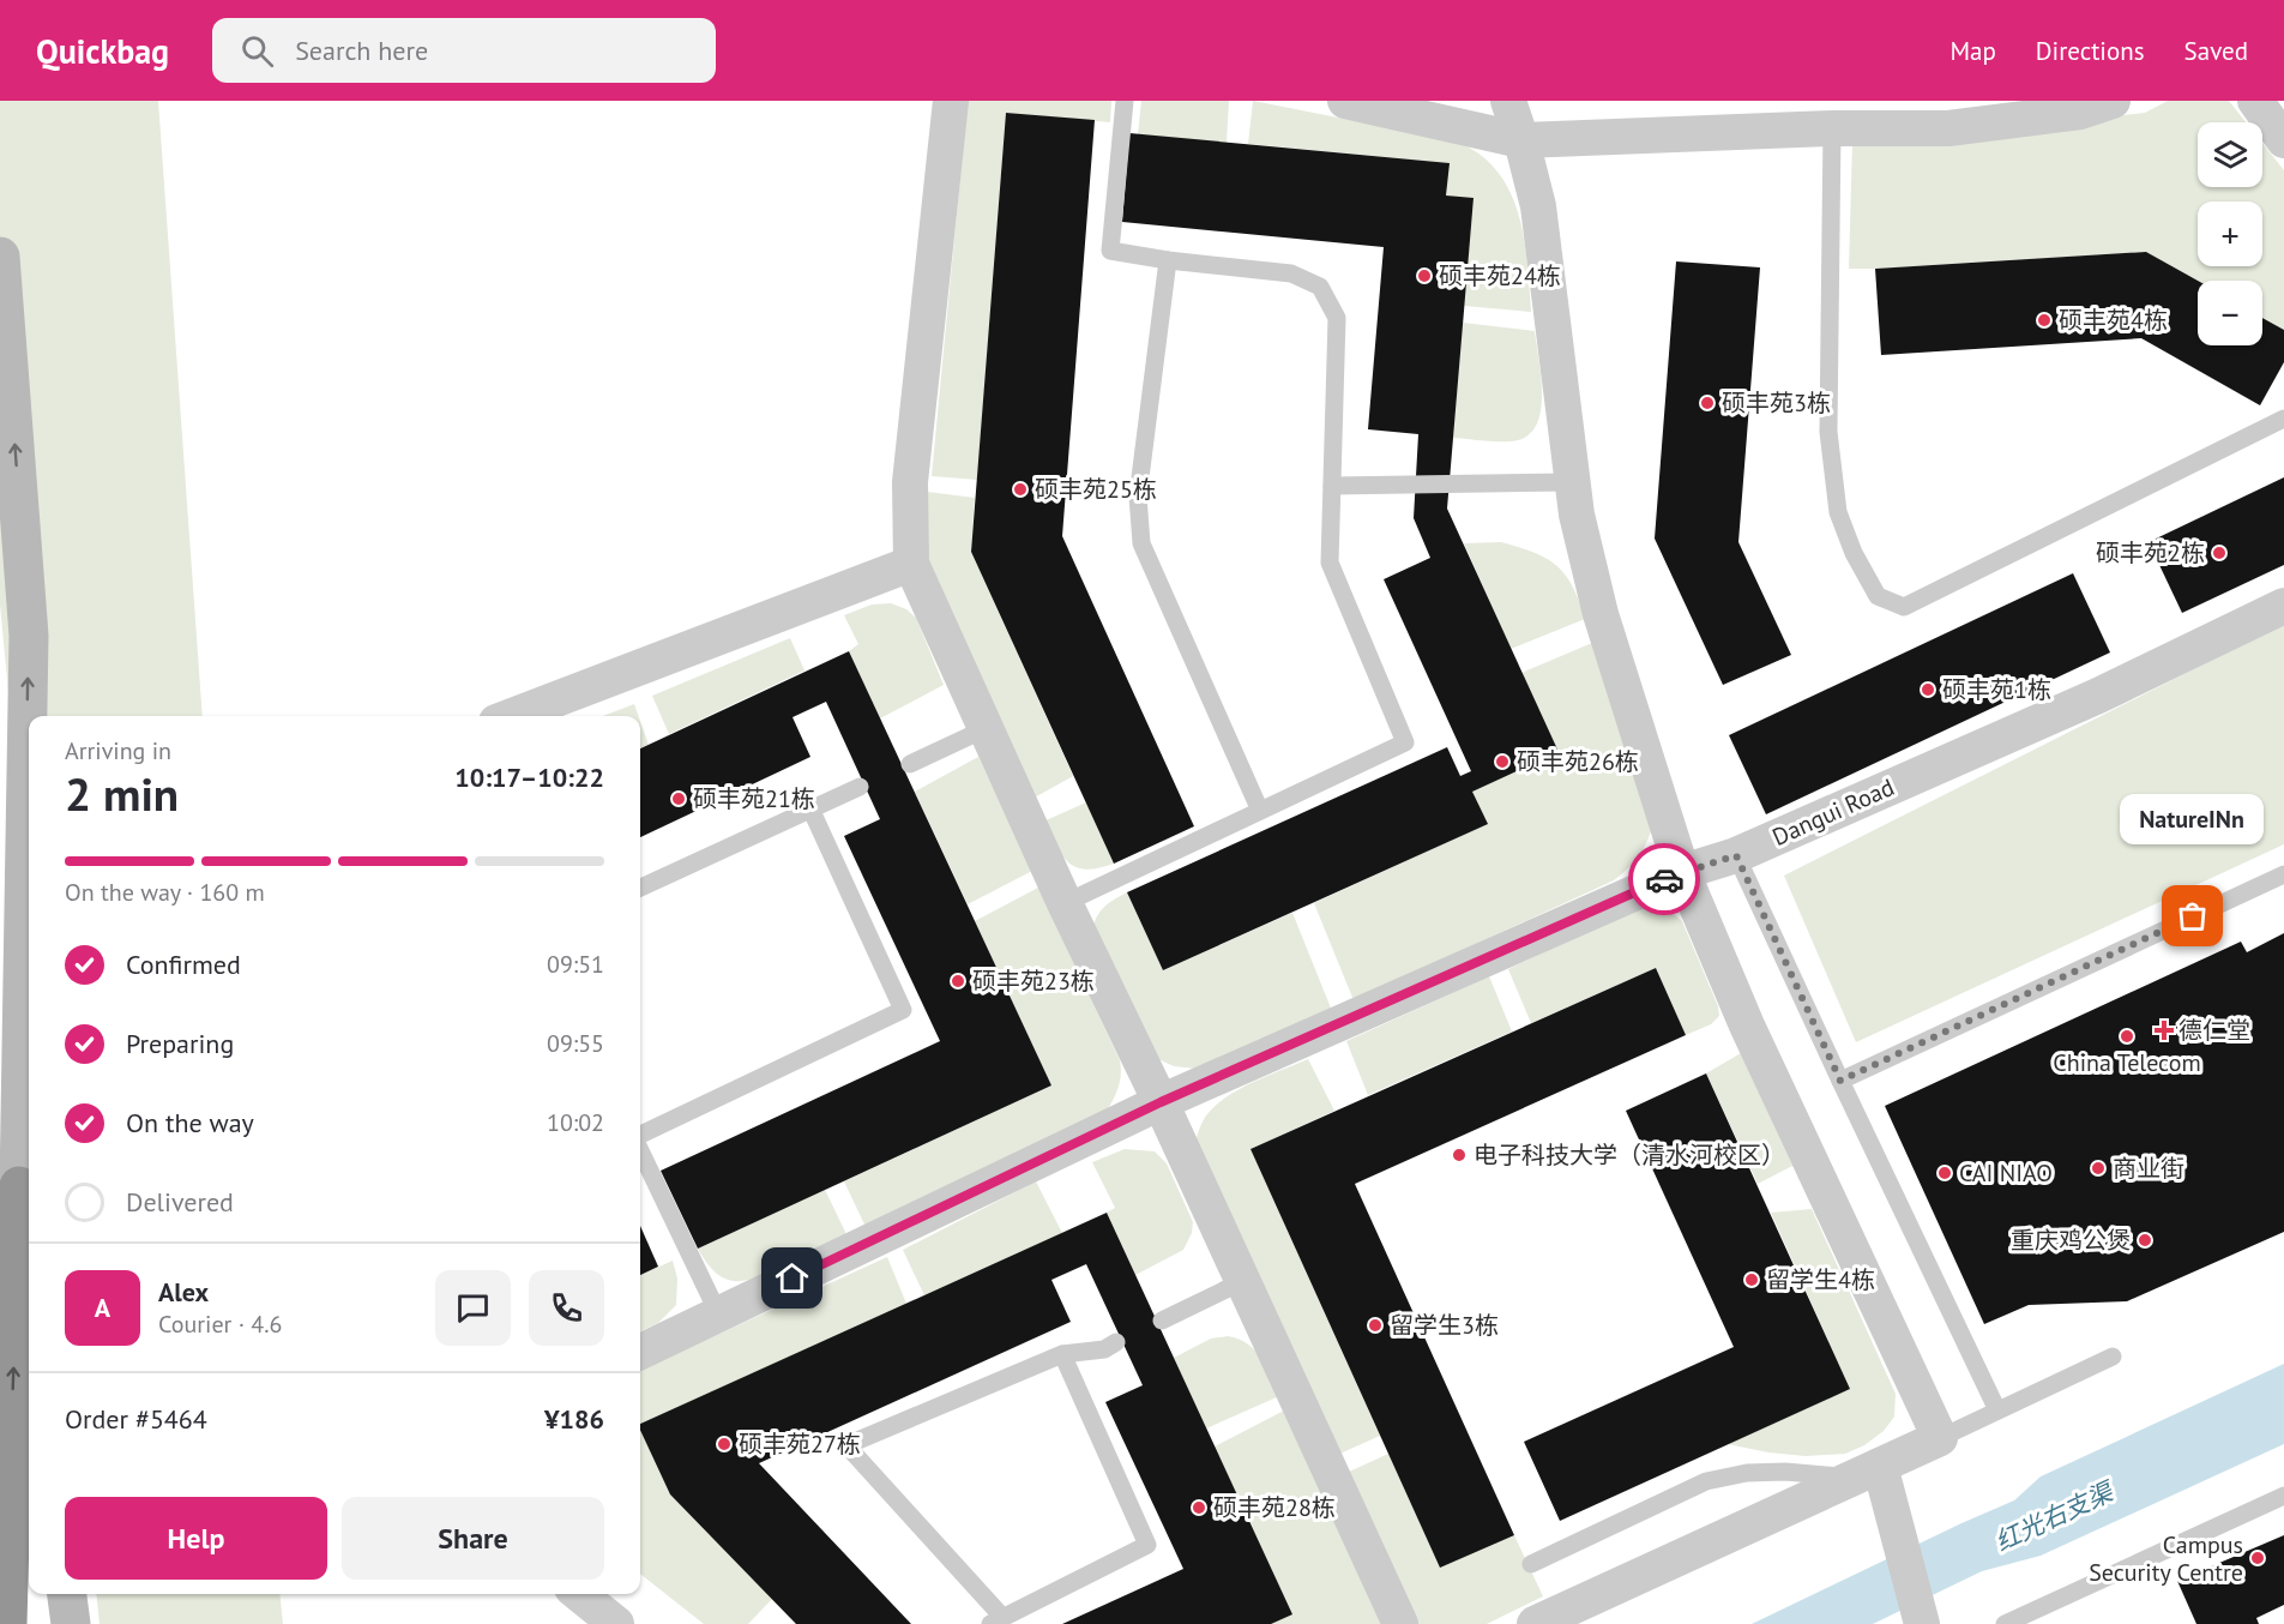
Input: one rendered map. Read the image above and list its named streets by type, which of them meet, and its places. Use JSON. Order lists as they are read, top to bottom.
{
  "streets": {
    "street": ["Dangui Road"]
  },
  "water": ["红光右支渠"],
  "places": {
    "other": [
      "硕丰苑24栋",
      "硕丰苑4栋",
      "硕丰苑3栋",
      "硕丰苑25栋",
      "硕丰苑2栋",
      "硕丰苑1栋",
      "硕丰苑26栋",
      "硕丰苑21栋",
      "NatureINn",
      "硕丰苑23栋",
      "China Telecom",
      "电子科技大学（清水河校区）",
      "商业街",
      "CAI NIAO",
      "重庆鸡公煲",
      "留学生4栋",
      "留学生3栋",
      "硕丰苑27栋",
      "硕丰苑28栋",
      "Campus Security Centre"
    ],
    "health": ["德仁堂"]
  },
  "page": {
    "header": "Quickbag",
    "search": "Search here",
    "nav": ["Map", "Directions", "Saved"],
    "map_buttons": ["+", "−"],
    "heading": ["2 min", "Arriving in", "10:17–10:22"],
    "panel": [
      "Alex",
      "Courier · 4.6",
      "Order #5464",
      "¥186"
    ],
    "bubble": "NatureINn",
    "bar": "On the way · 160 m",
    "list": [
      ["Confirmed", "09:51"],
      ["Preparing", "09:55"],
      ["On the way", "10:02"],
      "Delivered"
    ],
    "round": "A",
    "buttons": ["Help", "Share"]
  }
}
